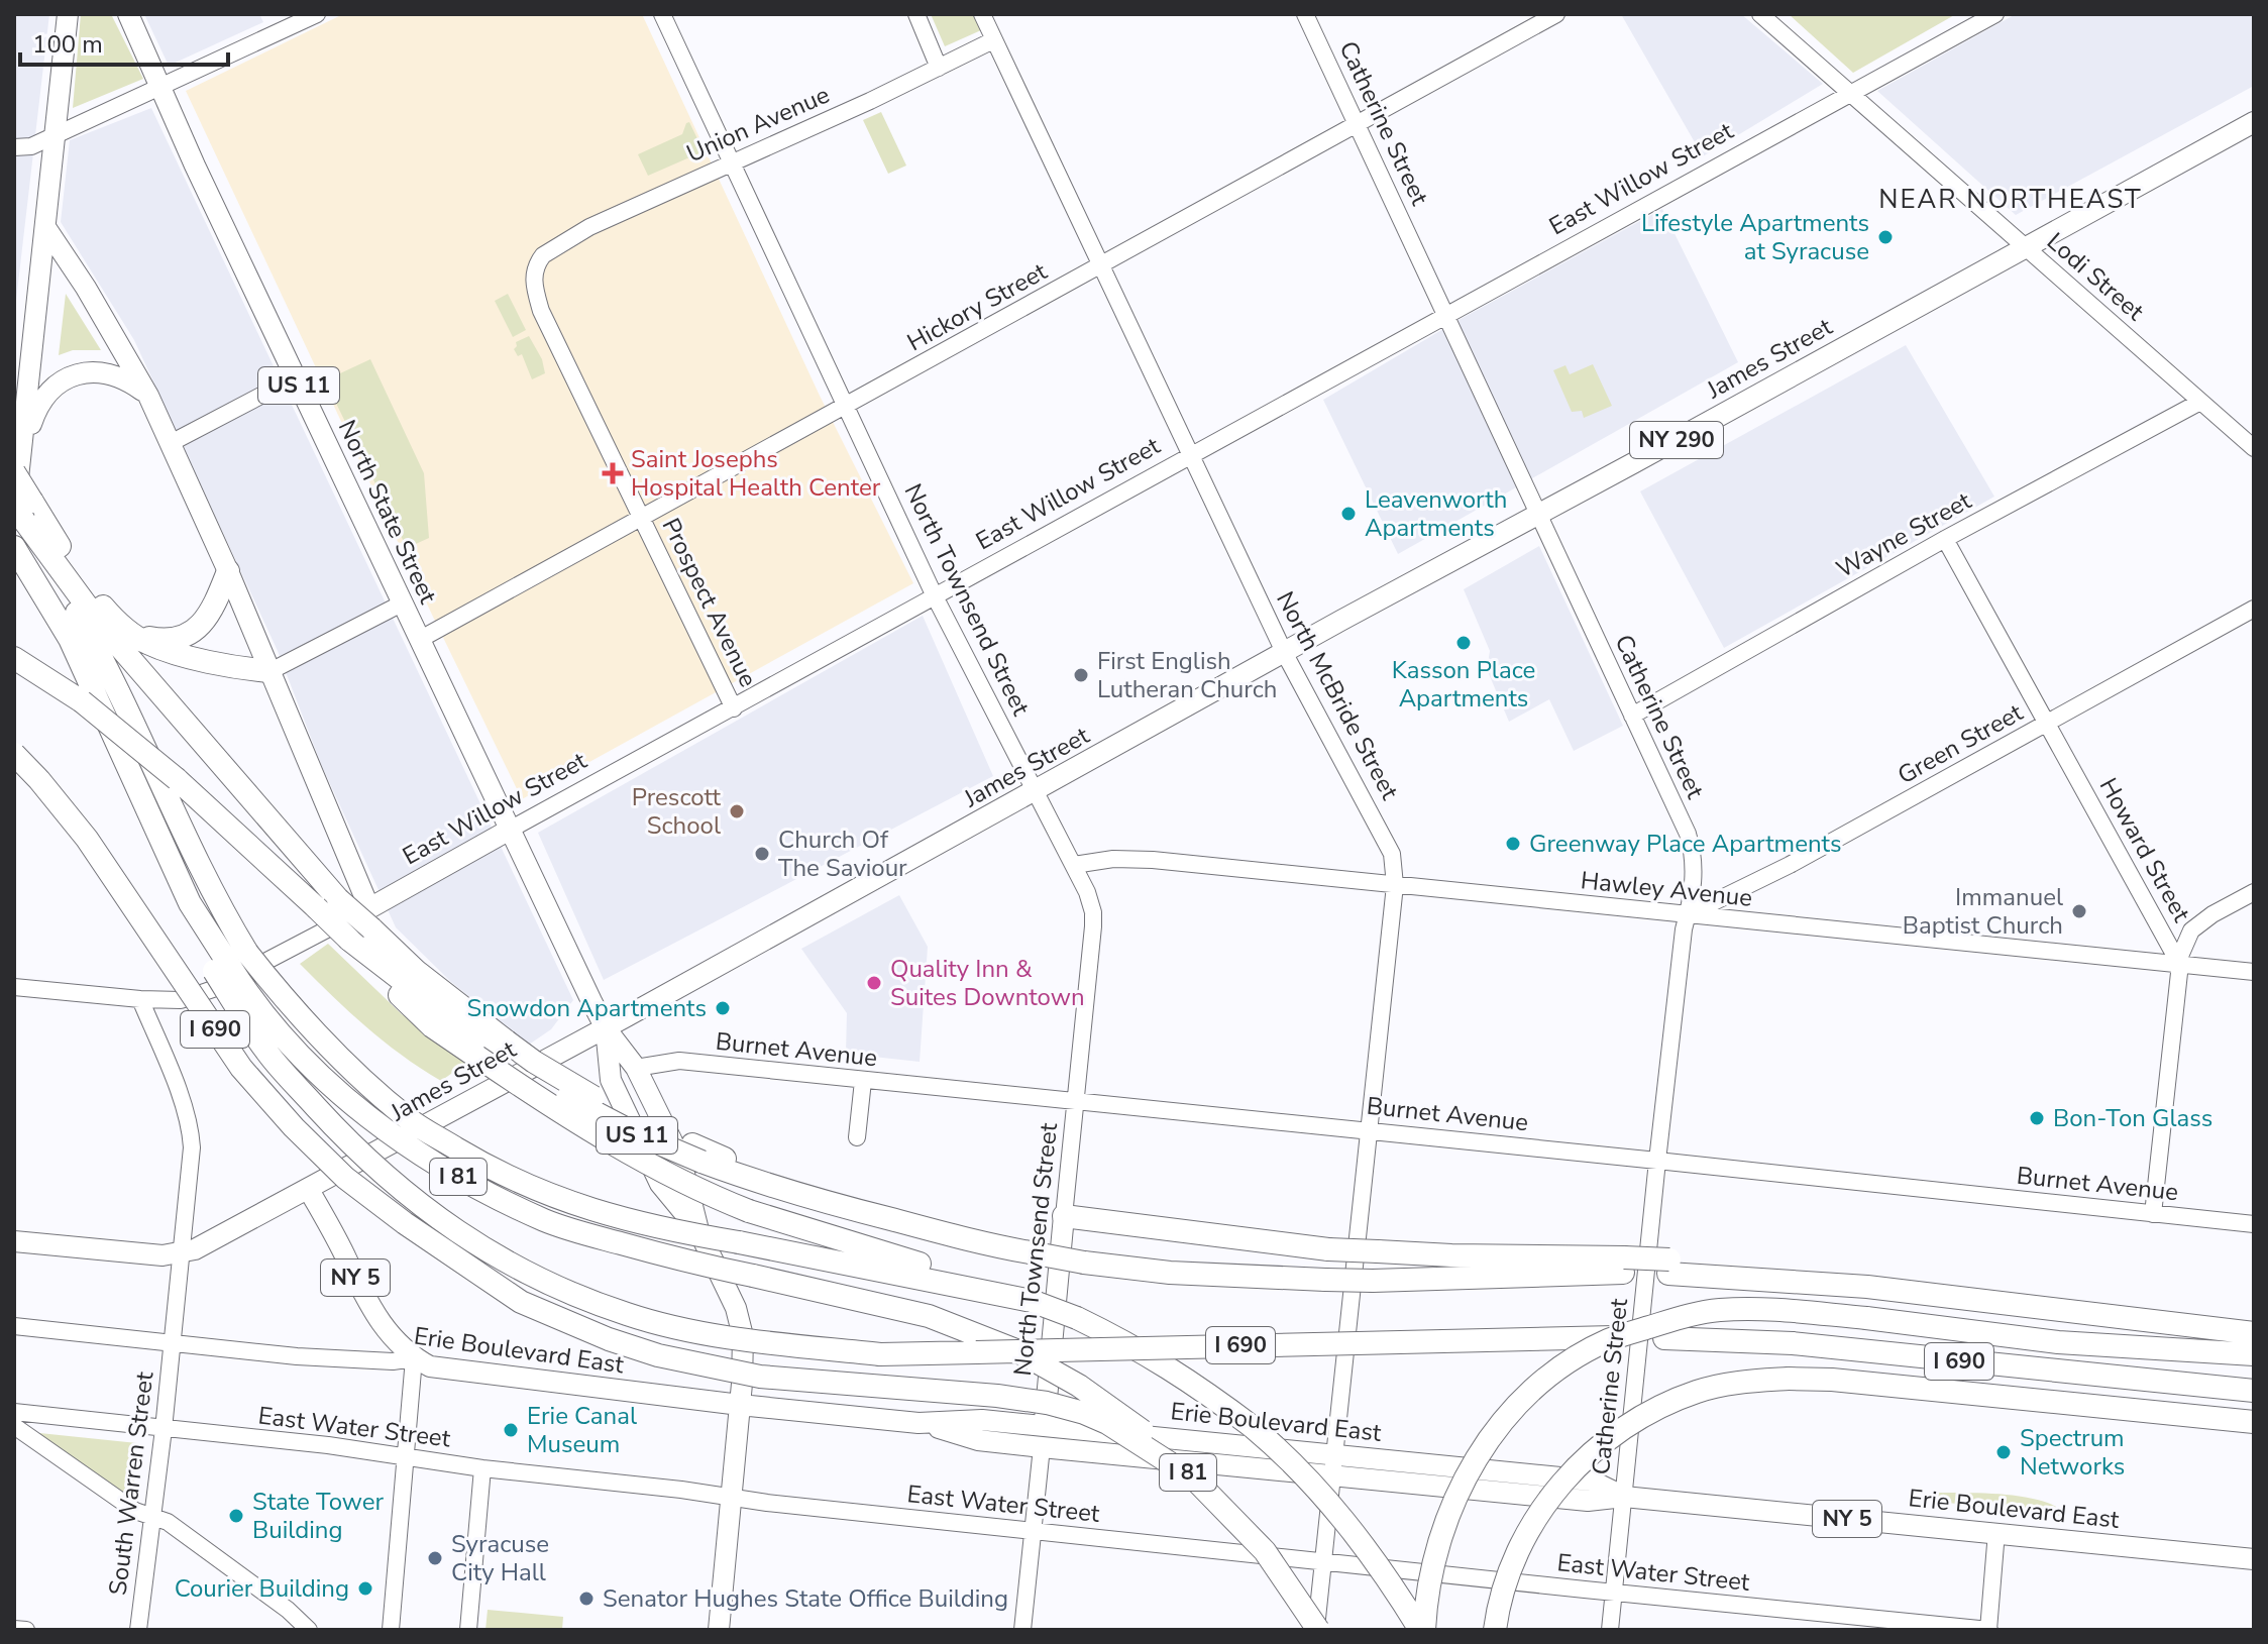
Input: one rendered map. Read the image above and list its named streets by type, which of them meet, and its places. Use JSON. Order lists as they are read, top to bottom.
{
  "streets": {
    "highway": ["I 690", "I 81"],
    "main road": [
      "East Willow Street",
      "James Street",
      "US 11",
      "NY 290",
      "North State Street",
      "North Townsend Street",
      "NY 5",
      "Erie Boulevard East"
    ],
    "street": [
      "Catherine Street",
      "Union Avenue",
      "Lodi Street",
      "Hickory Street",
      "Wayne Street",
      "Prospect Avenue",
      "North McBride Street",
      "Green Street",
      "Howard Street",
      "Hawley Avenue",
      "Burnet Avenue",
      "East Water Street",
      "South Warren Street"
    ]
  },
  "crossings": [
    ["Catherine Street", "East Willow Street"],
    ["Catherine Street", "Hickory Street"],
    ["Catherine Street", "James Street"],
    ["Catherine Street", "Wayne Street"],
    ["Catherine Street", "Green Street"],
    ["Catherine Street", "Hawley Avenue"],
    ["Catherine Street", "Burnet Avenue"],
    ["Catherine Street", "Erie Boulevard East"],
    ["Catherine Street", "East Water Street"],
    ["Union Avenue", "North Townsend Street"],
    ["Union Avenue", "Prospect Avenue"],
    ["Union Avenue", "North McBride Street"],
    ["East Willow Street", "Lodi Street"],
    ["East Willow Street", "North State Street"],
    ["East Willow Street", "North Townsend Street"],
    ["East Willow Street", "Prospect Avenue"],
    ["East Willow Street", "North McBride Street"],
    ["East Willow Street", "South Warren Street"],
    ["Lodi Street", "James Street"],
    ["Lodi Street", "Wayne Street"],
    ["Hickory Street", "North State Street"],
    ["Hickory Street", "North Townsend Street"],
    ["Hickory Street", "Prospect Avenue"],
    ["Hickory Street", "North McBride Street"],
    ["James Street", "North State Street"],
    ["James Street", "North Townsend Street"],
    ["James Street", "North McBride Street"],
    ["James Street", "NY 5"],
    ["James Street", "South Warren Street"],
    ["US 11", "North State Street"],
    ["US 11", "Erie Boulevard East"],
    ["US 11", "East Water Street"],
    ["North State Street", "Burnet Avenue"],
    ["North State Street", "Erie Boulevard East"],
    ["Wayne Street", "Howard Street"],
    ["North Townsend Street", "Hawley Avenue"],
    ["North Townsend Street", "Burnet Avenue"],
    ["North Townsend Street", "Erie Boulevard East"],
    ["North McBride Street", "Hawley Avenue"],
    ["North McBride Street", "Burnet Avenue"],
    ["North McBride Street", "I 81"],
    ["North McBride Street", "Erie Boulevard East"],
    ["North McBride Street", "East Water Street"],
    ["Green Street", "Howard Street"],
    ["Green Street", "Hawley Avenue"],
    ["Howard Street", "Hawley Avenue"],
    ["NY 5", "Erie Boulevard East"],
    ["Erie Boulevard East", "South Warren Street"],
    ["East Water Street", "South Warren Street"]
  ],
  "districts": ["NEAR NORTHEAST"],
  "places": {
    "other": [
      "Lifestyle Apartments at Syracuse",
      "Leavenworth Apartments",
      "Kasson Place Apartments",
      "First English Lutheran Church",
      "Prescott School",
      "Greenway Place Apartments",
      "Church Of The Saviour",
      "Immanuel Baptist Church",
      "Quality Inn & Suites Downtown",
      "Snowdon Apartments",
      "Bon-Ton Glass",
      "Erie Canal Museum",
      "Spectrum Networks",
      "State Tower Building",
      "Syracuse City Hall",
      "Courier Building",
      "Senator Hughes State Office Building"
    ],
    "health": ["Saint Josephs Hospital Health Center"]
  },
  "scale_bar": "100 m"
}
